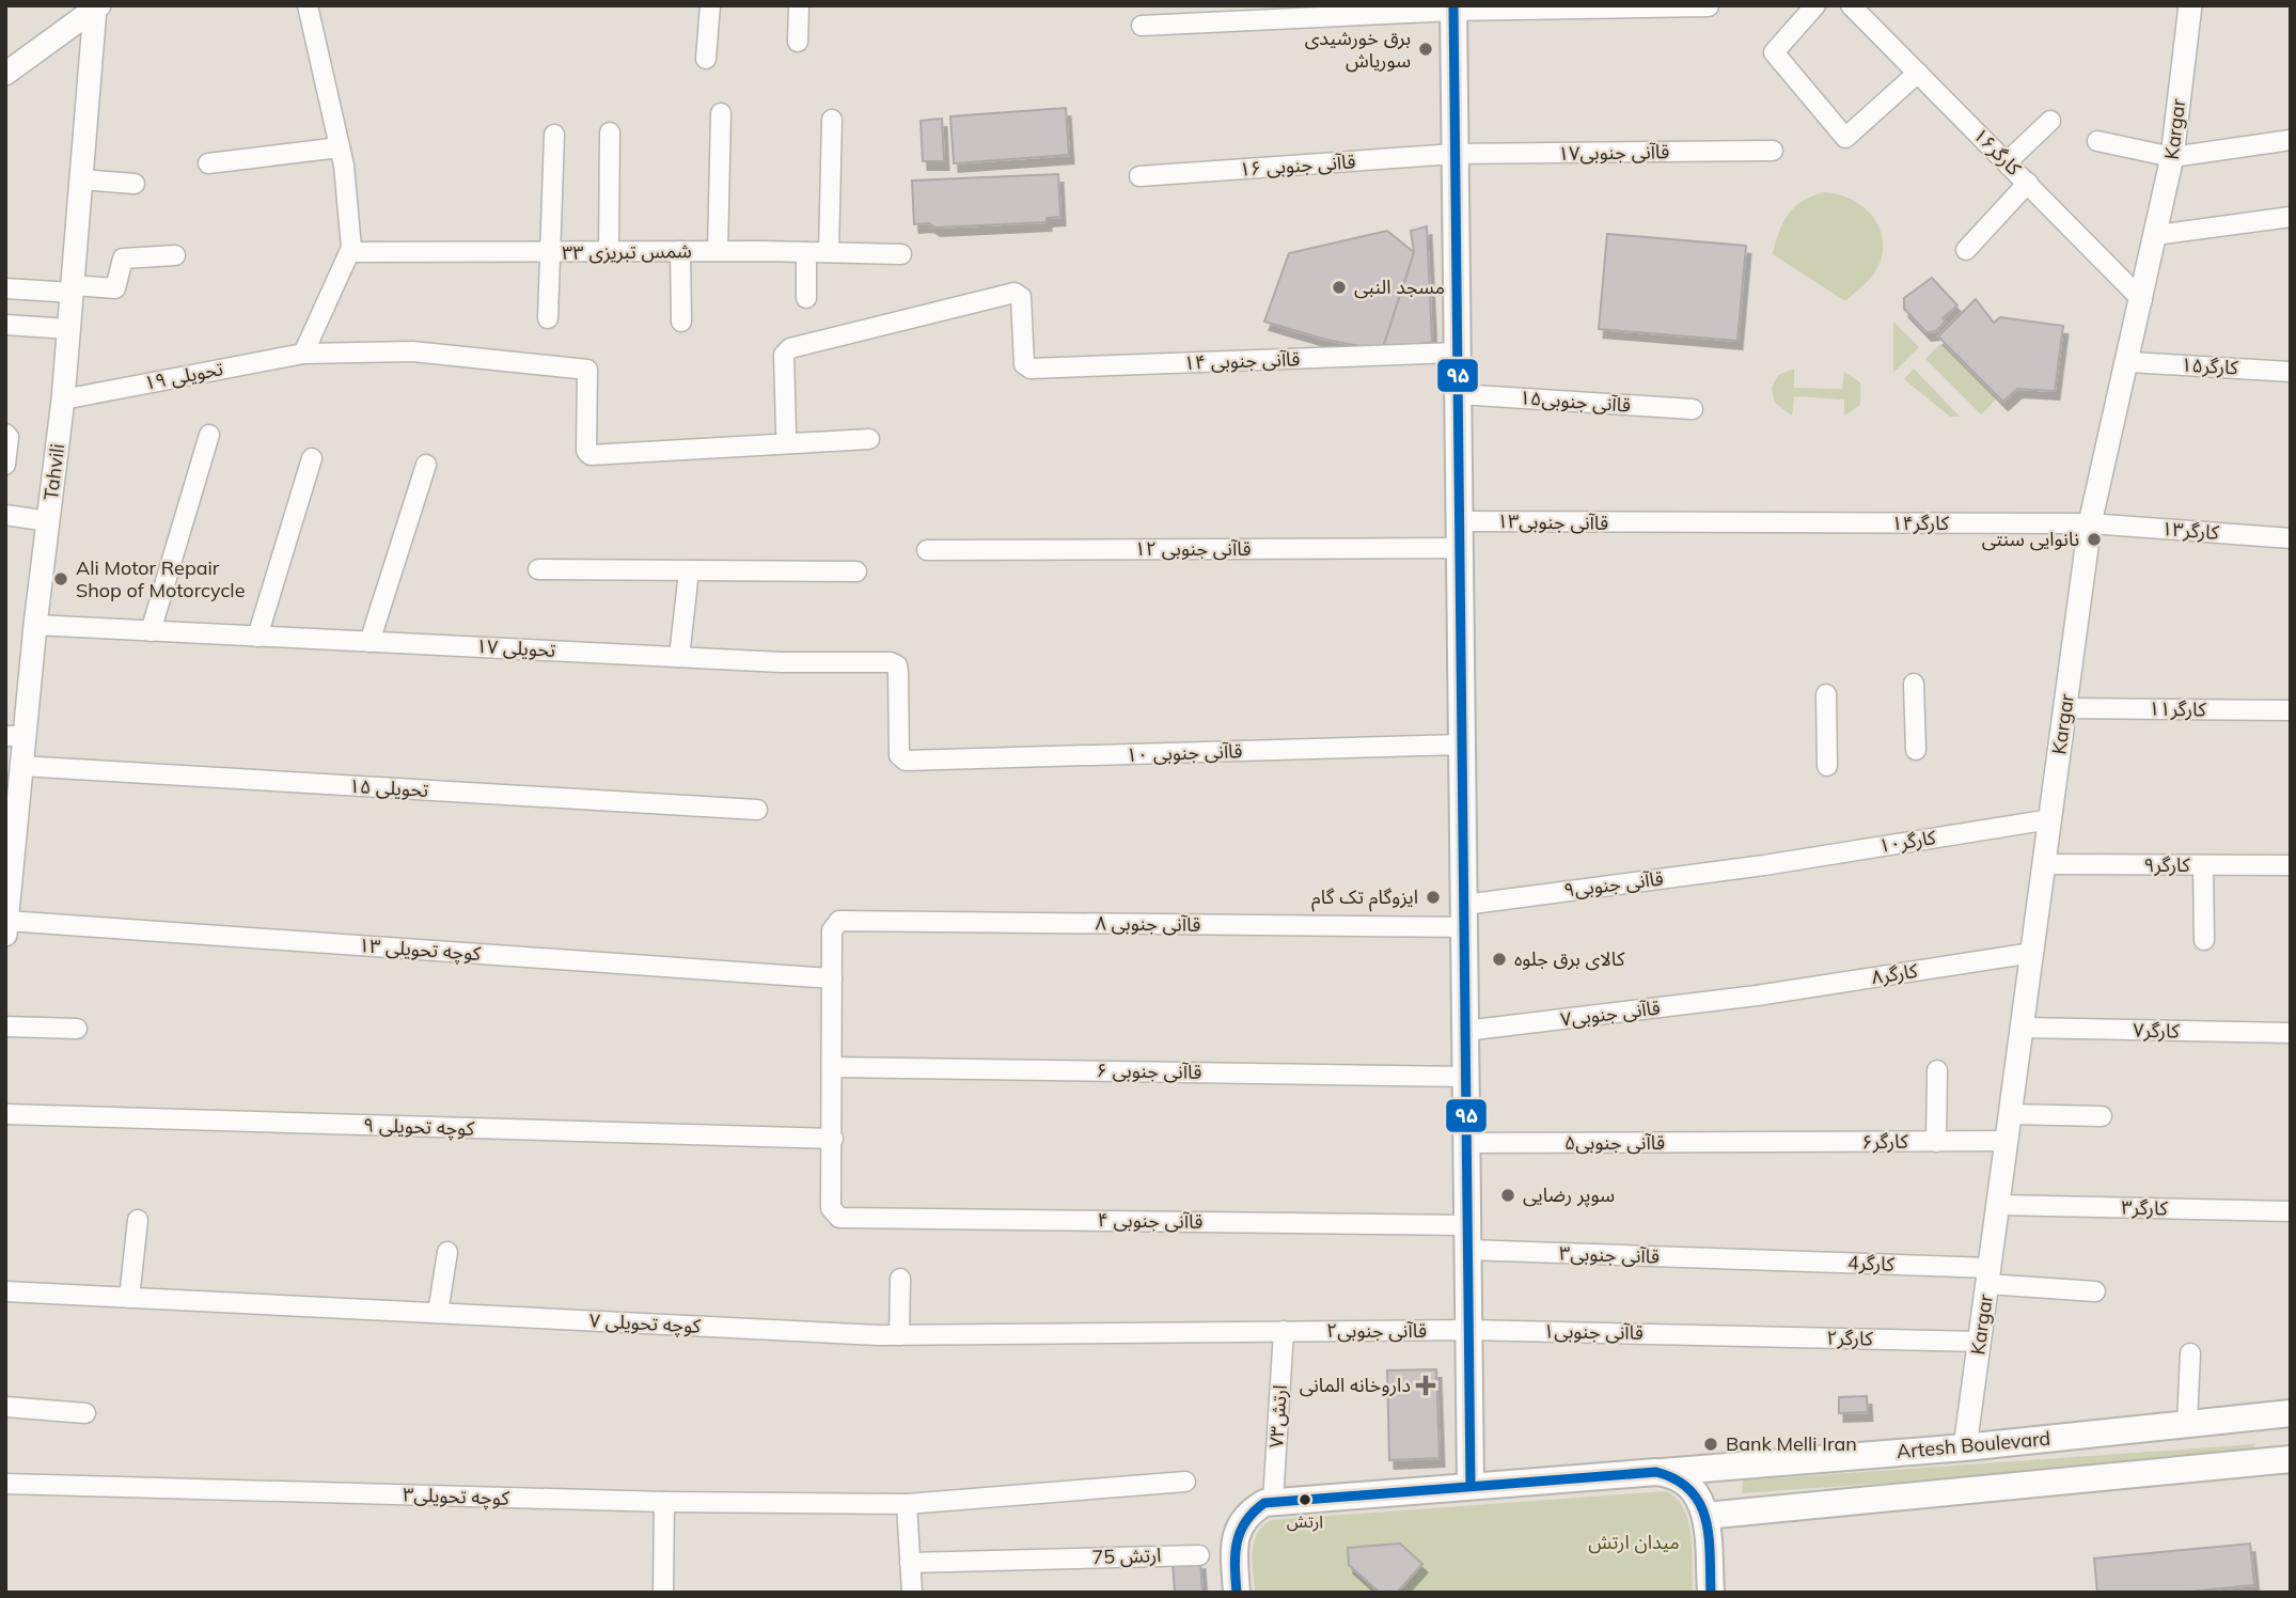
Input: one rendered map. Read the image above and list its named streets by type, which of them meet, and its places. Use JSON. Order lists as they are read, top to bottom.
{
  "streets": {
    "main road": ["Artesh Boulevard"],
    "street": [
      "Kargar",
      "کارگر۱۶",
      "قاآنی جنوبی۱۷",
      "قاآنی جنوبی ۱۶",
      "شمس تبریزی ۳۳",
      "قاآنی جنوبی ۱۴",
      "کارگر۱۵",
      "تحویلی ۱۹",
      "قاآنی جنوبی۱۵",
      "Tahvili",
      "قاآنی جنوبی۱۳",
      "کارگر۱۴",
      "کارگر۱۳",
      "قاآنی جنوبی ۱۲",
      "تحویلی ۱۷",
      "کارگر۱۱",
      "قاآنی جنوبی ۱۰",
      "تحویلی ۱۵",
      "کارگر۱۰",
      "کارگر۹",
      "قاآنی جنوبی۹",
      "قاآنی جنوبی ۸",
      "کوچه تحویلی ۱۳",
      "کارگر۸",
      "قاآنی جنوبی۷",
      "کارگر۷",
      "قاآنی جنوبی ۶",
      "کوچه تحویلی ۹",
      "کارگر۶",
      "قاآنی جنوبی۵",
      "کارگر۳",
      "قاآنی جنوبی ۴",
      "قاآنی جنوبی۳",
      "4کارگر",
      "کوچه تحویلی ۷",
      "۲قاآنی جنوبی",
      "قاآنی جنوبی۱",
      "کارگر۲",
      "ارتش۷۳",
      "کوچه تحویلی۳",
      "75 ارتش"
    ]
  },
  "crossings": [
    ["Kargar", "کارگر۱۶"],
    ["Kargar", "کارگر۱۵"],
    ["Kargar", "کارگر۱۴"],
    ["Kargar", "کارگر۱۳"],
    ["Kargar", "کارگر۱۱"],
    ["Kargar", "کارگر۱۰"],
    ["Kargar", "کارگر۹"],
    ["Kargar", "کارگر۸"],
    ["Kargar", "کارگر۷"],
    ["Kargar", "کارگر۶"],
    ["Kargar", "کارگر۳"],
    ["Kargar", "4کارگر"],
    ["Kargar", "کارگر۲"],
    ["Kargar", "Artesh Boulevard"],
    ["قاآنی جنوبی۱۷", "قاآنی جنوبی ۱۶"],
    ["تحویلی ۱۹", "Tahvili"],
    ["Tahvili", "تحویلی ۱۷"],
    ["Tahvili", "تحویلی ۱۵"],
    ["Tahvili", "کوچه تحویلی ۱۳"],
    ["قاآنی جنوبی۱۳", "کارگر۱۴"],
    ["کارگر۱۴", "کارگر۱۳"],
    ["تحویلی ۱۷", "قاآنی جنوبی ۱۰"],
    ["کارگر۱۰", "قاآنی جنوبی۹"],
    ["قاآنی جنوبی۹", "قاآنی جنوبی ۸"],
    ["قاآنی جنوبی ۸", "کوچه تحویلی ۱۳"],
    ["کارگر۸", "قاآنی جنوبی۷"],
    ["کوچه تحویلی ۹", "قاآنی جنوبی ۴"],
    ["کارگر۶", "قاآنی جنوبی۵"],
    ["قاآنی جنوبی ۴", "قاآنی جنوبی۳"],
    ["قاآنی جنوبی۳", "4کارگر"],
    ["کوچه تحویلی ۷", "۲قاآنی جنوبی"],
    ["کوچه تحویلی ۷", "ارتش۷۳"],
    ["۲قاآنی جنوبی", "قاآنی جنوبی۱"],
    ["۲قاآنی جنوبی", "ارتش۷۳"],
    ["قاآنی جنوبی۱", "کارگر۲"],
    ["ارتش۷۳", "Artesh Boulevard"]
  ],
  "parks": ["میدان ارتش"],
  "places": {
    "other": [
      "برق خورشیدی سوریاش",
      "مسجد النبی",
      "نانوایی سنتی",
      "Ali Motor Repair Shop of Motorcycle",
      "ایزوگام تک گام",
      "کالای برق جلوه",
      "سوپر رضایی",
      "Bank Melli Iran",
      "ارتش"
    ],
    "health": ["داروخانه المانی"]
  },
  "lines": ["transit line ۹۵"]
}
